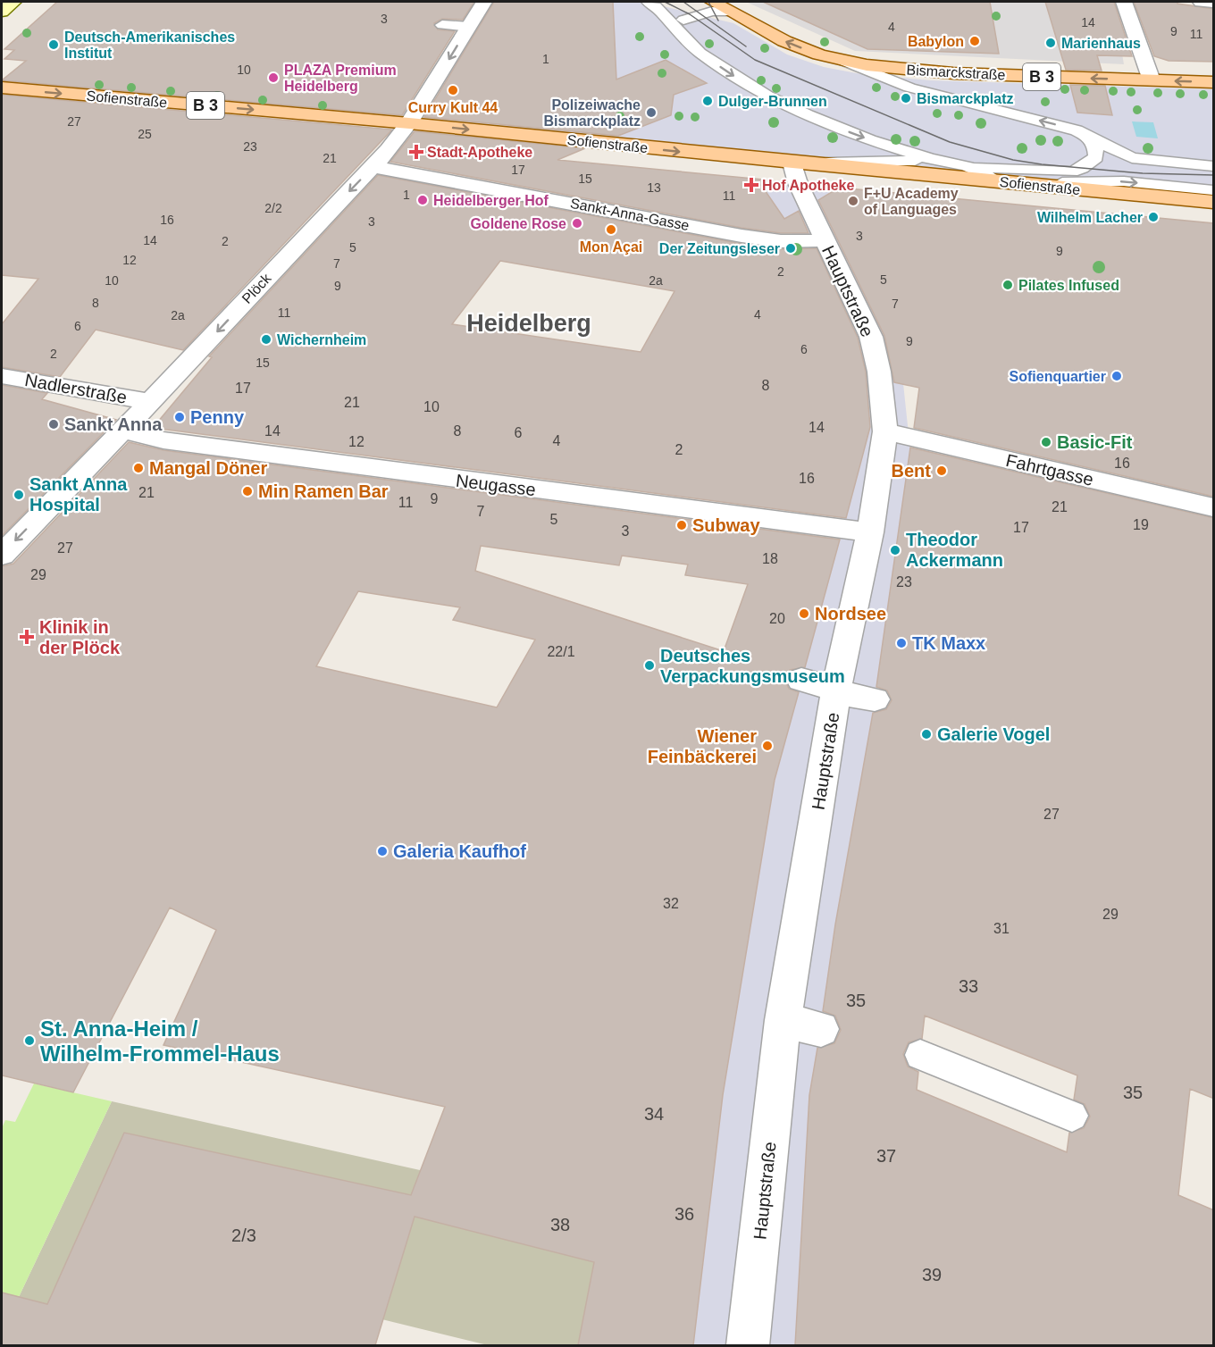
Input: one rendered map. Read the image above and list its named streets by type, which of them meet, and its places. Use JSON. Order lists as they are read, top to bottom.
{
  "streets": {
    "main road": ["Bismarckstraße", "B 3", "Sofienstraße"],
    "street": [
      "Sankt-Anna-Gasse",
      "Plöck",
      "Hauptstraße",
      "Nadlerstraße",
      "Fahrtgasse",
      "Neugasse"
    ]
  },
  "crossings": [
    ["Sofienstraße", "Plöck"],
    ["Sofienstraße", "Hauptstraße"],
    ["Sankt-Anna-Gasse", "Plöck"],
    ["Sankt-Anna-Gasse", "Hauptstraße"],
    ["Plöck", "Nadlerstraße"],
    ["Plöck", "Neugasse"],
    ["Hauptstraße", "Fahrtgasse"],
    ["Hauptstraße", "Neugasse"]
  ],
  "one_way": ["Bismarckstraße", "Sofienstraße", "Plöck"],
  "districts": ["Heidelberg"],
  "places": {
    "other": [
      "Babylon",
      "Marienhaus",
      "Deutsch-Amerikanisches Institut",
      "PLAZA Premium Heidelberg",
      "Curry Kult 44",
      "Bismarckplatz",
      "Dulger-Brunnen",
      "Polizeiwache Bismarckplatz",
      "Heidelberger Hof",
      "F+U Academy of Languages",
      "Wilhelm Lacher",
      "Goldene Rose",
      "Mon Açai",
      "Der Zeitungsleser",
      "Pilates Infused",
      "Wichernheim",
      "Sofienquartier",
      "Penny",
      "Sankt Anna",
      "Basic-Fit",
      "Mangal Döner",
      "Bent",
      "Min Ramen Bar",
      "Sankt Anna Hospital",
      "Subway",
      "Theodor Ackermann",
      "Nordsee",
      "TK Maxx",
      "Deutsches Verpackungsmuseum",
      "Galerie Vogel",
      "Wiener Feinbäckerei",
      "Galeria Kaufhof",
      "St. Anna-Heim / Wilhelm-Frommel-Haus"
    ],
    "health": ["Stadt-Apotheke", "Hof Apotheke", "Klinik in der Plöck"]
  },
  "house_numbers": [
    "3",
    "14",
    "4",
    "9",
    "11",
    "1",
    "10",
    "27",
    "25",
    "23",
    "21",
    "17",
    "15",
    "13",
    "1",
    "11",
    "2/2",
    "16",
    "3",
    "3",
    "14",
    "2",
    "5",
    "9",
    "12",
    "7",
    "2",
    "5",
    "10",
    "2a",
    "9",
    "8",
    "7",
    "11",
    "4",
    "2a",
    "6",
    "9",
    "6",
    "2",
    "15",
    "8",
    "17",
    "21",
    "10",
    "14",
    "14",
    "8",
    "6",
    "4",
    "12",
    "2",
    "16",
    "16",
    "21",
    "9",
    "11",
    "21",
    "7",
    "5",
    "19",
    "17",
    "3",
    "27",
    "18",
    "29",
    "23",
    "20",
    "22/1",
    "27",
    "32",
    "29",
    "31",
    "33",
    "35",
    "35",
    "34",
    "37",
    "36",
    "38",
    "2/3",
    "39"
  ]
}
